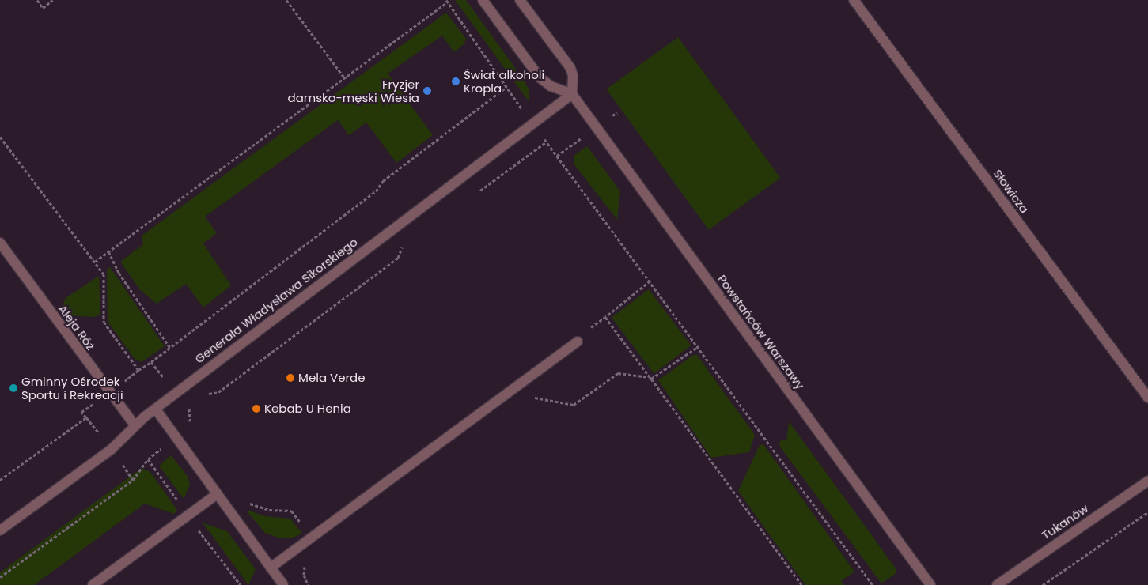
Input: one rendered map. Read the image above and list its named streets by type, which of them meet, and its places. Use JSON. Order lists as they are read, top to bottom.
{
  "streets": {
    "street": [
      "Słowicza",
      "Generała Władysława Sikorskiego",
      "Aleja Róż",
      "Powstańców Warszawy",
      "Tukanów"
    ]
  },
  "crossings": [
    ["Generała Władysława Sikorskiego", "Aleja Róż"],
    ["Generała Władysława Sikorskiego", "Powstańców Warszawy"]
  ],
  "places": [
    "Świat alkoholi Kropla",
    "Fryzjer damsko-męski Wiesia",
    "Mela Verde",
    "Gminny Ośrodek Sportu i Rekreacji",
    "Kebab U Henia"
  ]
}
